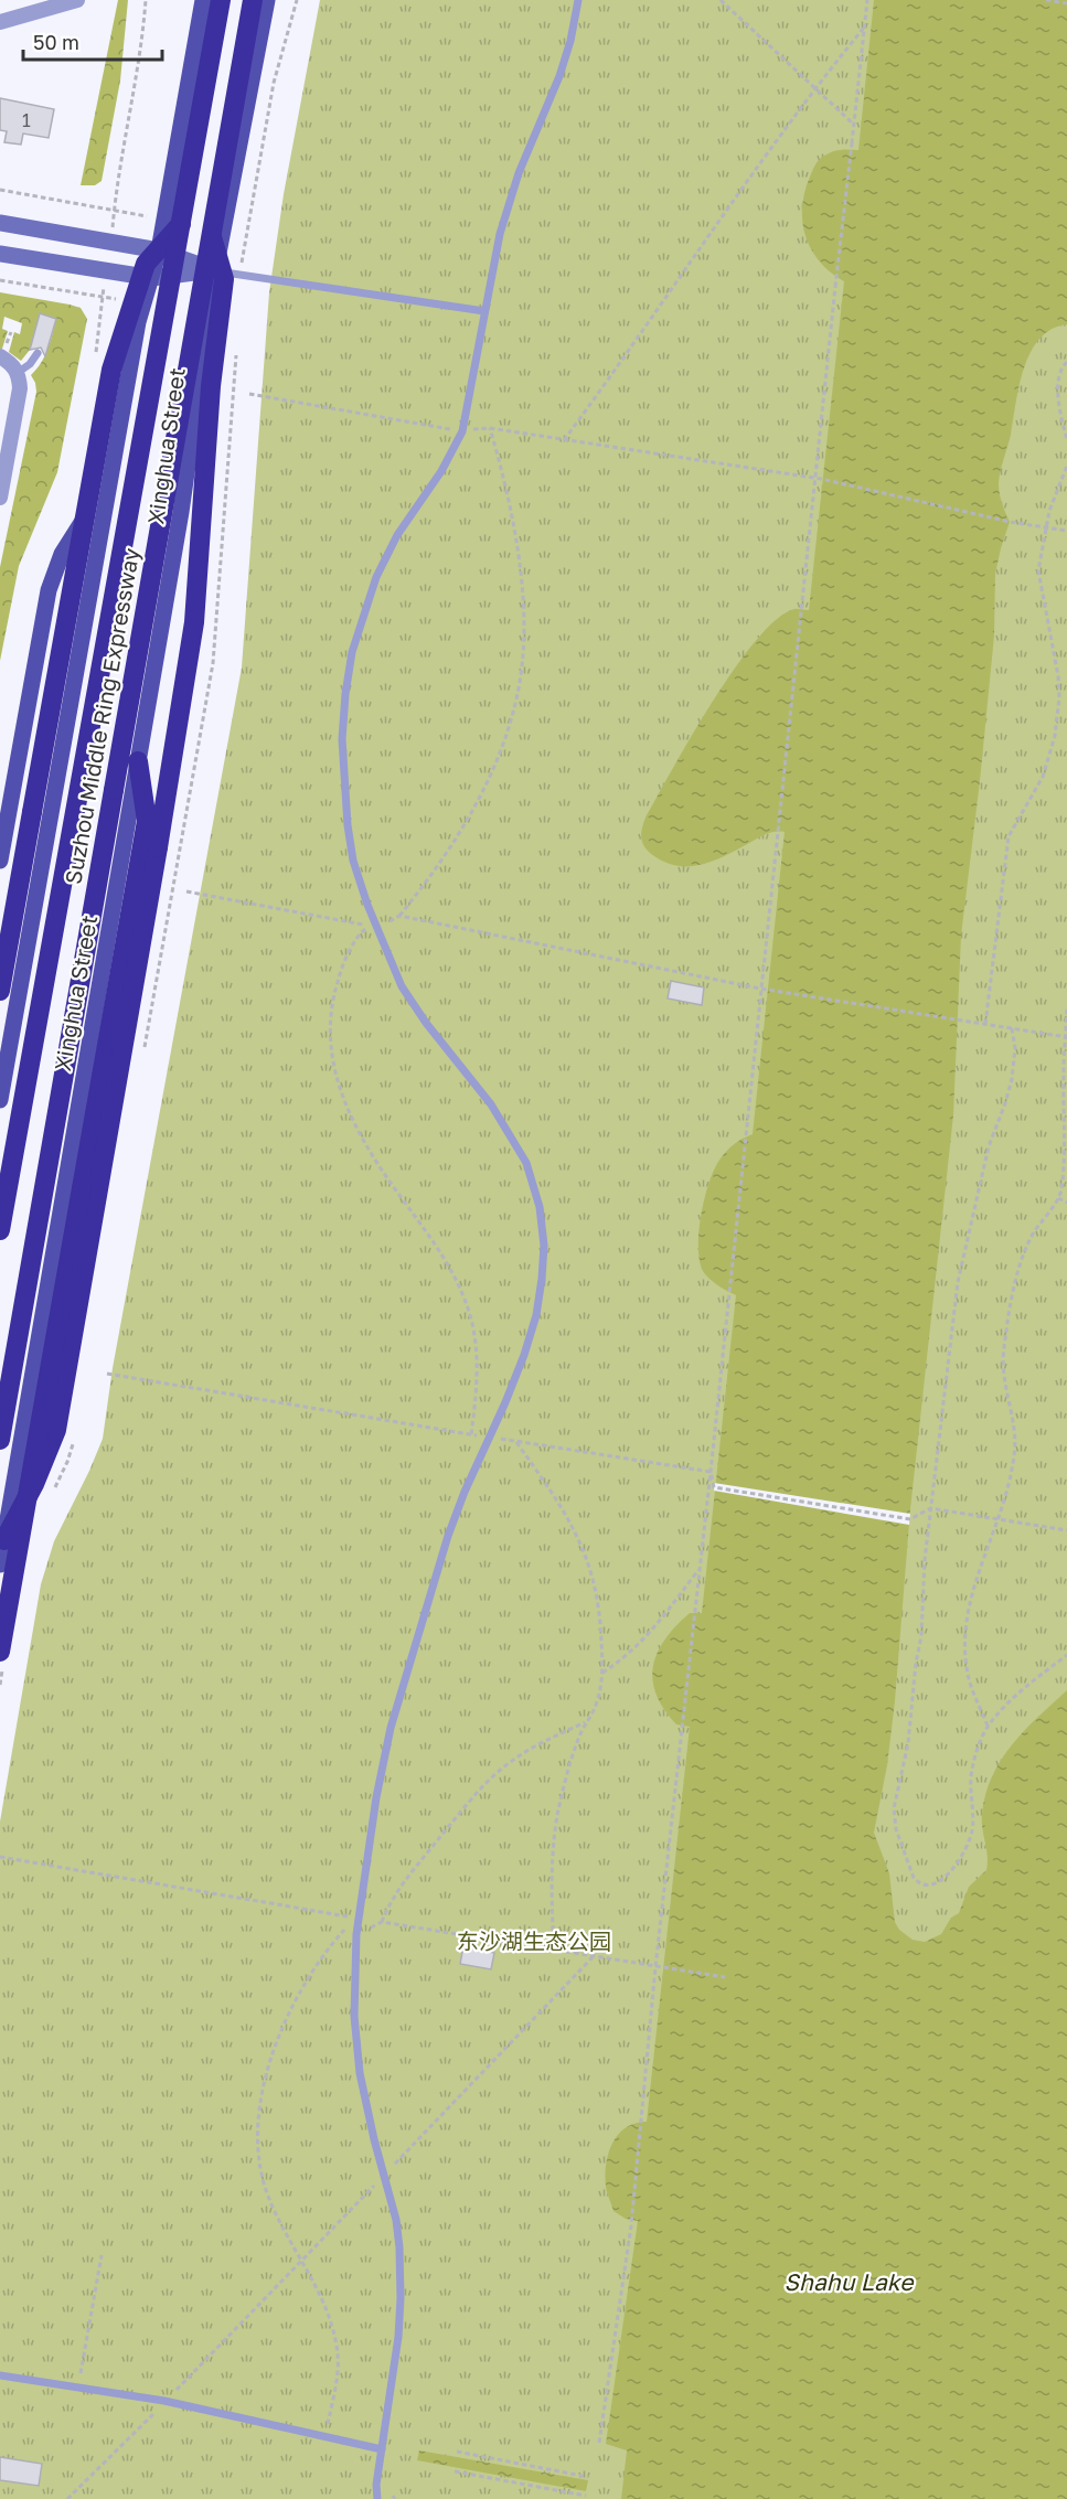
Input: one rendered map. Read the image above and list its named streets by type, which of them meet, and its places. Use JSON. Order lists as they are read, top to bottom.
{
  "streets": {
    "highway": ["Suzhou Middle Ring Expressway"],
    "main road": ["Xinghua Street"]
  },
  "water": ["Shahu Lake"],
  "parks": ["东沙湖生态公园"],
  "house_numbers": ["1"],
  "scale_bar": "50 m"
}
